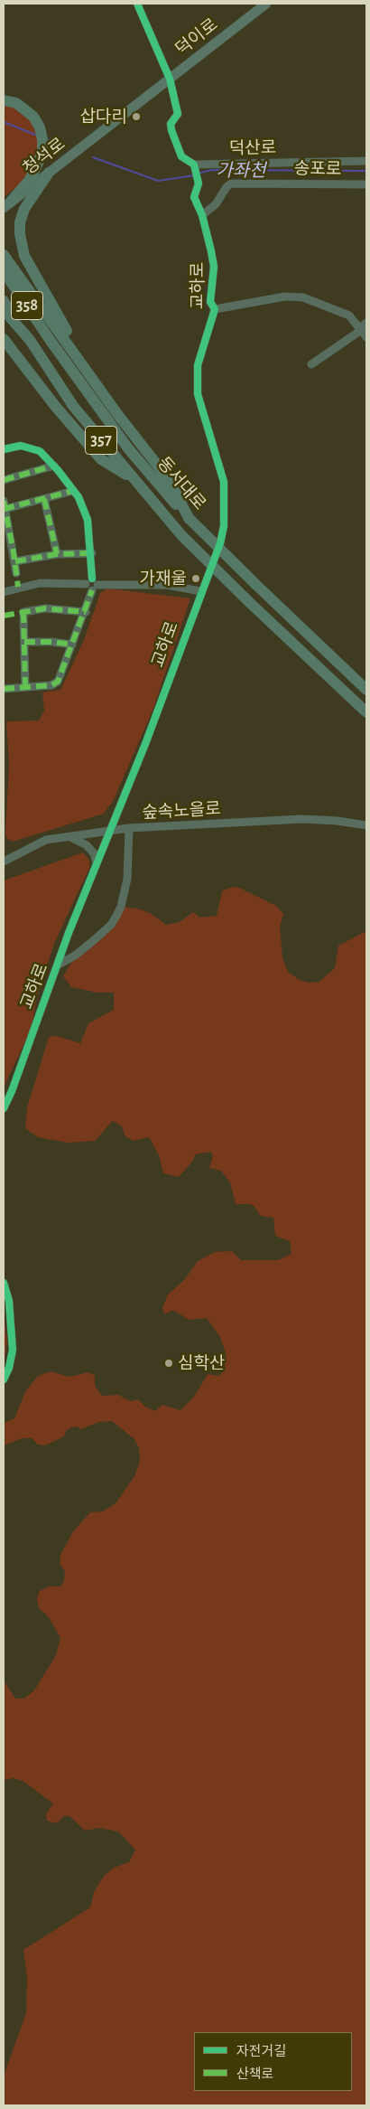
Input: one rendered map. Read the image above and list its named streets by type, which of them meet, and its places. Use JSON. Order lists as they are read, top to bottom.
{
  "streets": {
    "highway": ["358", "357", "동서대로"],
    "main road": ["덕이로", "청석로"],
    "street": [
      "덕산로",
      "송포로",
      "교하로",
      "숲속노을로"
    ]
  },
  "crossings": [
    ["덕이로", "청석로"],
    ["덕산로", "교하로"],
    ["송포로", "교하로"],
    ["교하로", "숲속노을로"],
    ["357", "동서대로"]
  ],
  "water": ["가좌천"],
  "places": ["삽다리", "가재울", "심학산"],
  "legend": ["자전거길", "산책로"]
}
